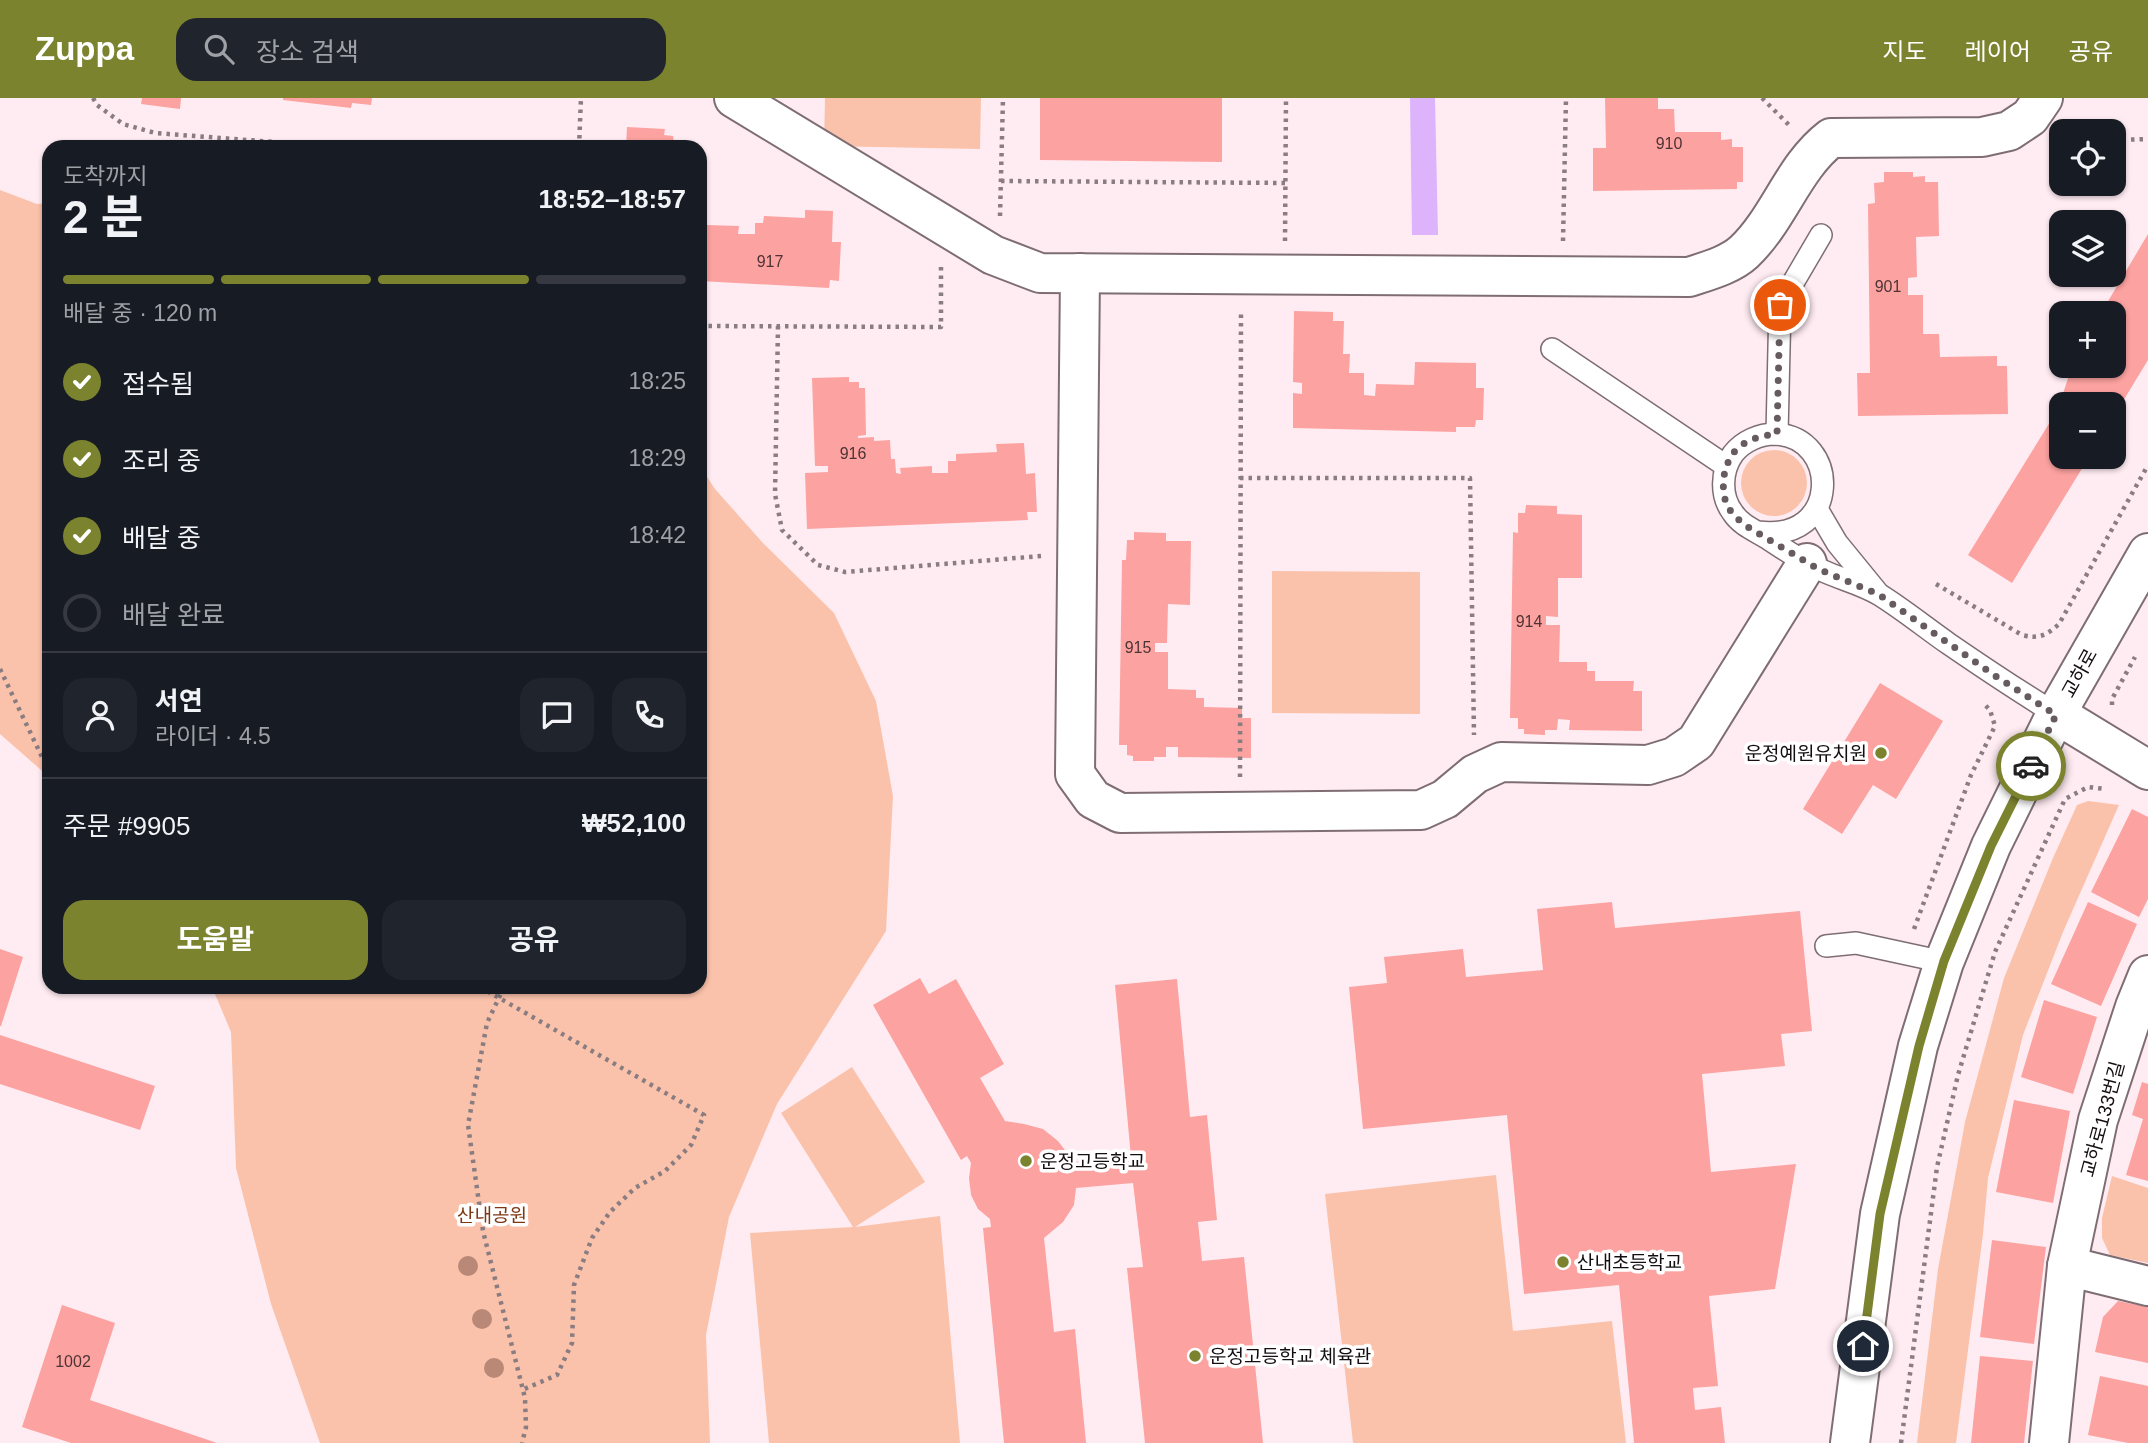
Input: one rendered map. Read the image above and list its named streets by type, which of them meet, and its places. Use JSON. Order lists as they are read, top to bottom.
{
  "streets": {
    "street": ["교하로", "교하로133번길"]
  },
  "parks": ["산내공원"],
  "places": [
    "운정예원유치원",
    "운정고등학교",
    "산내초등학교",
    "운정고등학교 체육관"
  ],
  "house_numbers": [
    "910",
    "917",
    "901",
    "916",
    "914",
    "915",
    "1002"
  ],
  "page": {
    "header": "Zuppa",
    "search": "장소 검색",
    "nav": ["지도", "레이어", "공유"],
    "map_buttons": ["+", "−"],
    "heading": ["2 분", "도착까지", "18:52–18:57"],
    "panel": [
      "서연",
      "라이더 · 4.5",
      "주문 #9905",
      "₩52,100"
    ],
    "bar": "배달 중 · 120 m",
    "list": [
      ["접수됨", "18:25"],
      ["조리 중", "18:29"],
      ["배달 중", "18:42"],
      "배달 완료"
    ],
    "buttons": ["도움말", "공유"]
  }
}
